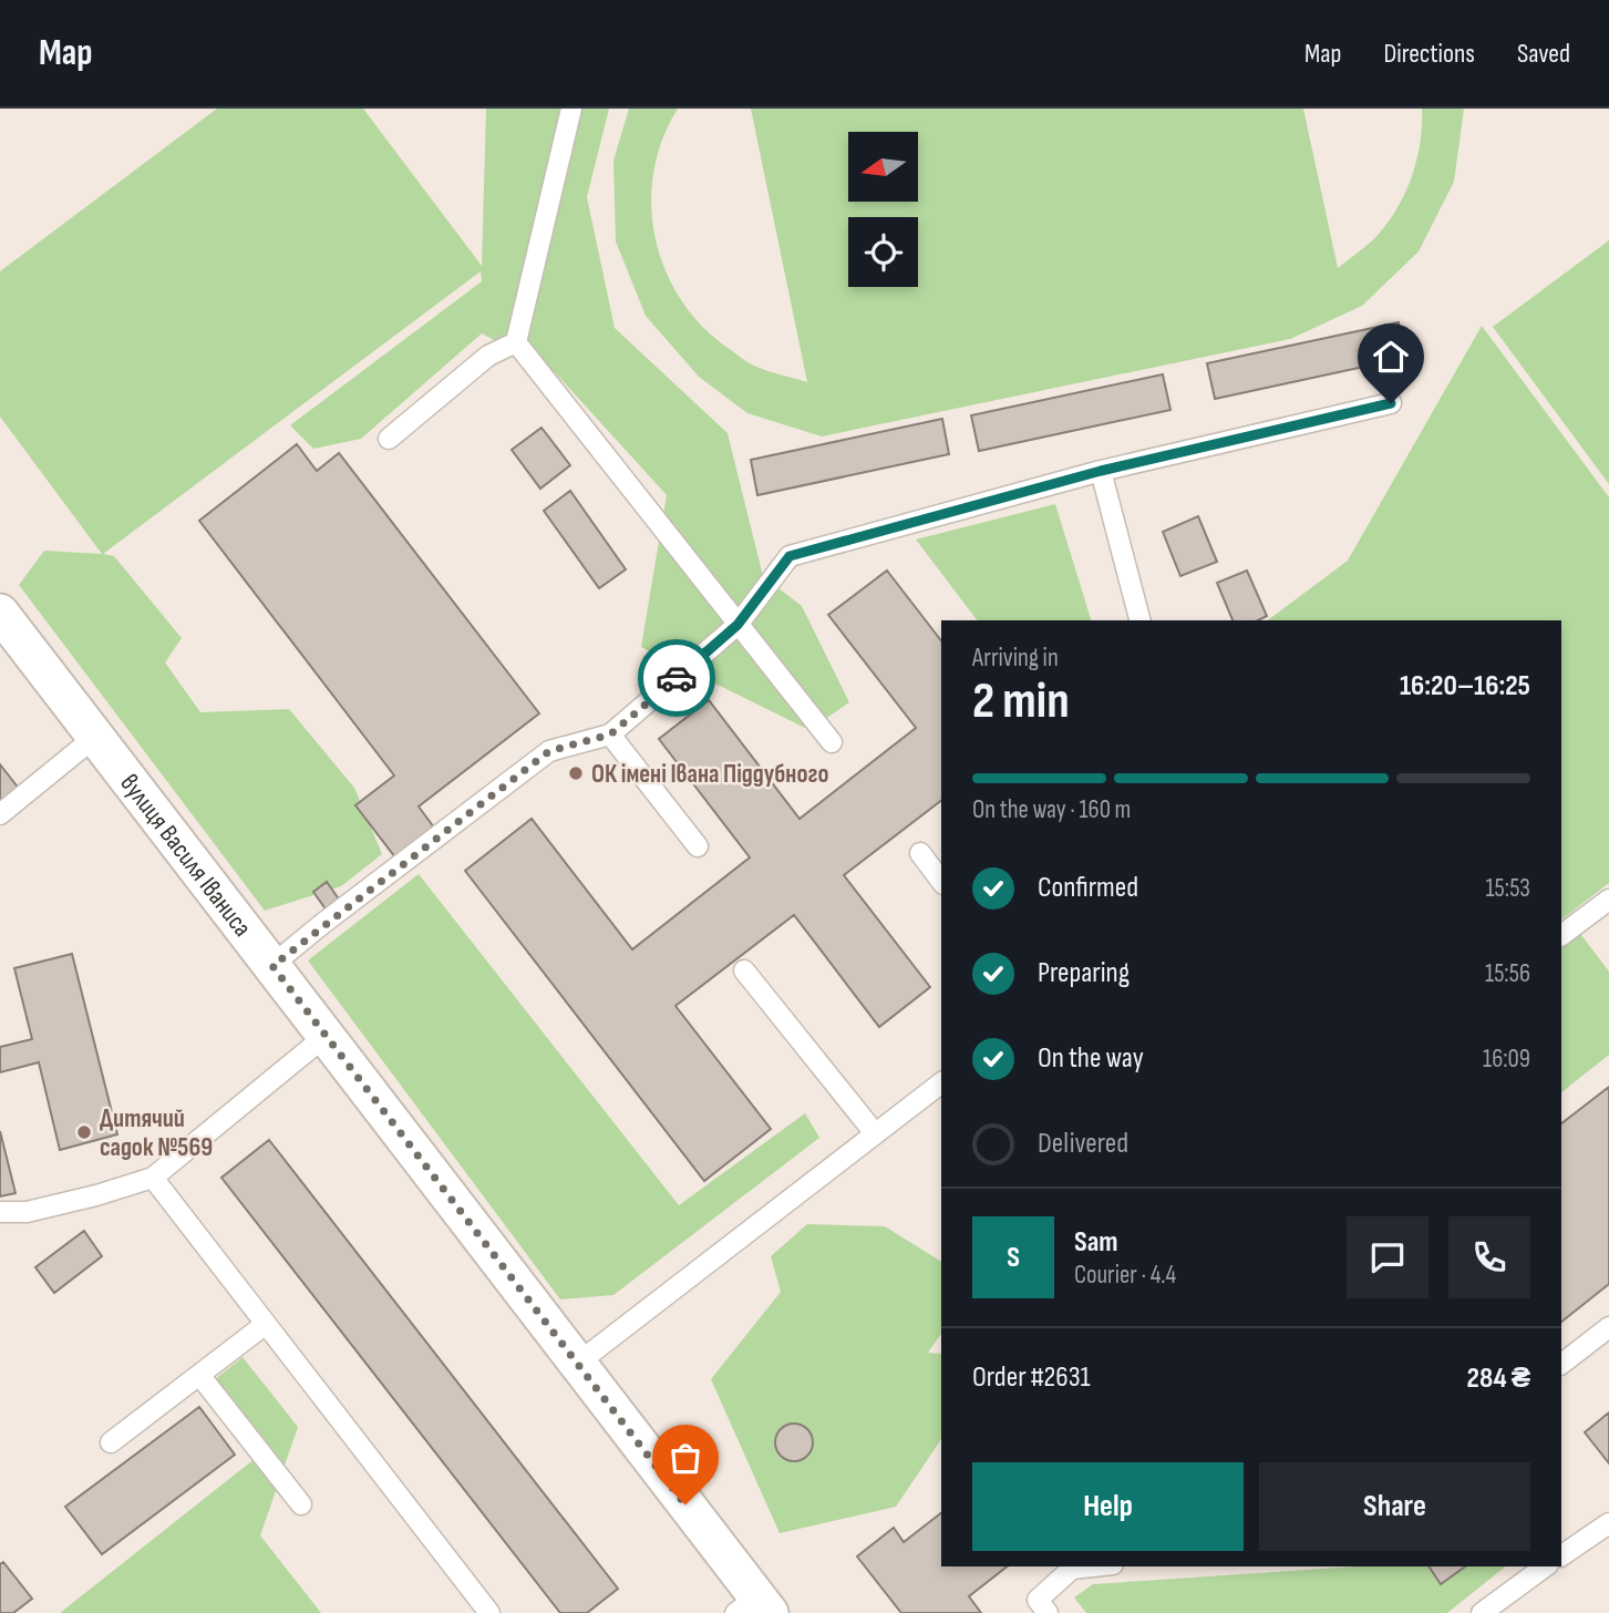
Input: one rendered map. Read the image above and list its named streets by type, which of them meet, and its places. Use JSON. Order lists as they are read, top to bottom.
{
  "streets": {
    "street": ["вулиця Василя Іваниса"]
  },
  "places": ["ОК імені Івана Піддубного", "Дитячий садок №569"],
  "north": "left",
  "page": {
    "header": "Map",
    "nav": ["Map", "Directions", "Saved"],
    "heading": ["2 min", "Arriving in", "16:20–16:25"],
    "panel": [
      "Sam",
      "Courier · 4.4",
      "Order #2631",
      "284 ₴"
    ],
    "bar": "On the way · 160 m",
    "list": [
      ["Confirmed", "15:53"],
      ["Preparing", "15:56"],
      ["On the way", "16:09"],
      "Delivered"
    ],
    "round": "S",
    "buttons": ["Help", "Share"]
  }
}
